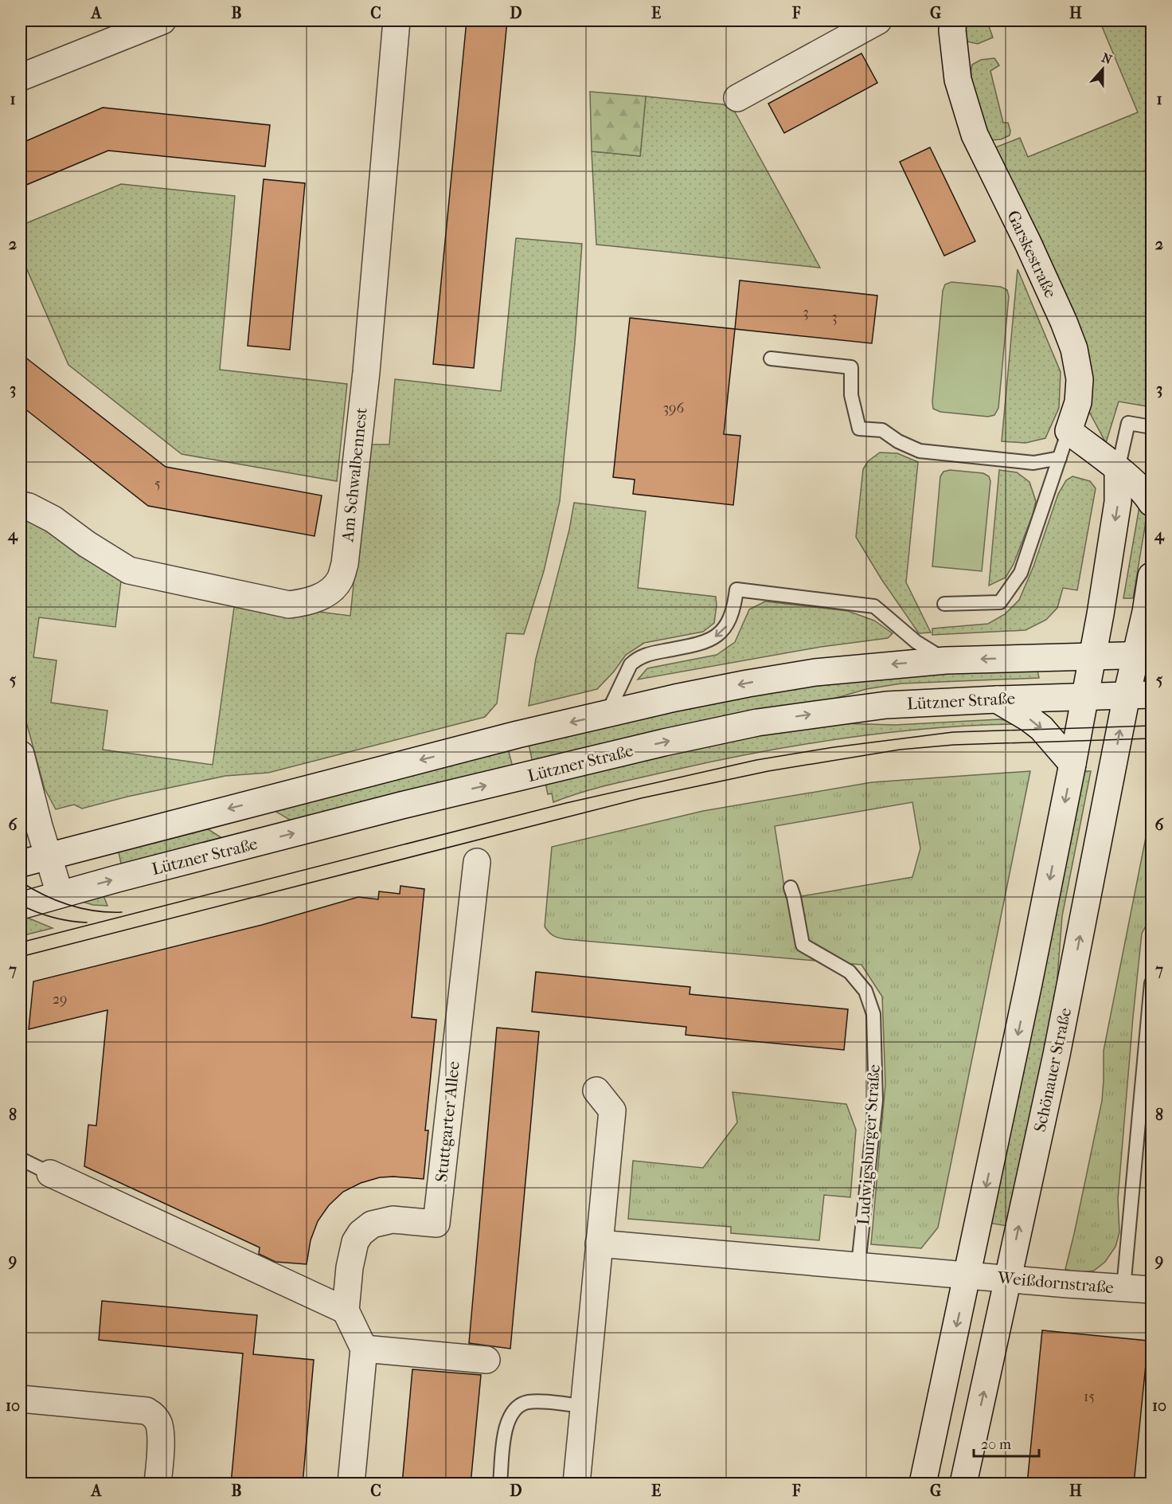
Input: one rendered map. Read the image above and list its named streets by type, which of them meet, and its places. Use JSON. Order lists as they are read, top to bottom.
{
  "streets": {
    "street": [
      "Garskestraße",
      "Am Schwalbennest",
      "Lützner Straße",
      "Schönauer Straße",
      "Stuttgarter Allee",
      "Weißdornstraße"
    ],
    "lane": ["Ludwigsburger Straße"]
  },
  "crossings": [
    ["Lützner Straße", "Schönauer Straße"],
    ["Schönauer Straße", "Weißdornstraße"]
  ],
  "house_numbers": [
    "3",
    "3",
    "396",
    "5",
    "29",
    "15"
  ],
  "scale_bar": "20 m",
  "north": "top",
  "grid": {
    "columns": [
      "A",
      "B",
      "C",
      "D",
      "E",
      "F",
      "G",
      "H"
    ],
    "rows": [
      "1",
      "2",
      "3",
      "4",
      "5",
      "6",
      "7",
      "8",
      "9",
      "10"
    ]
  }
}
